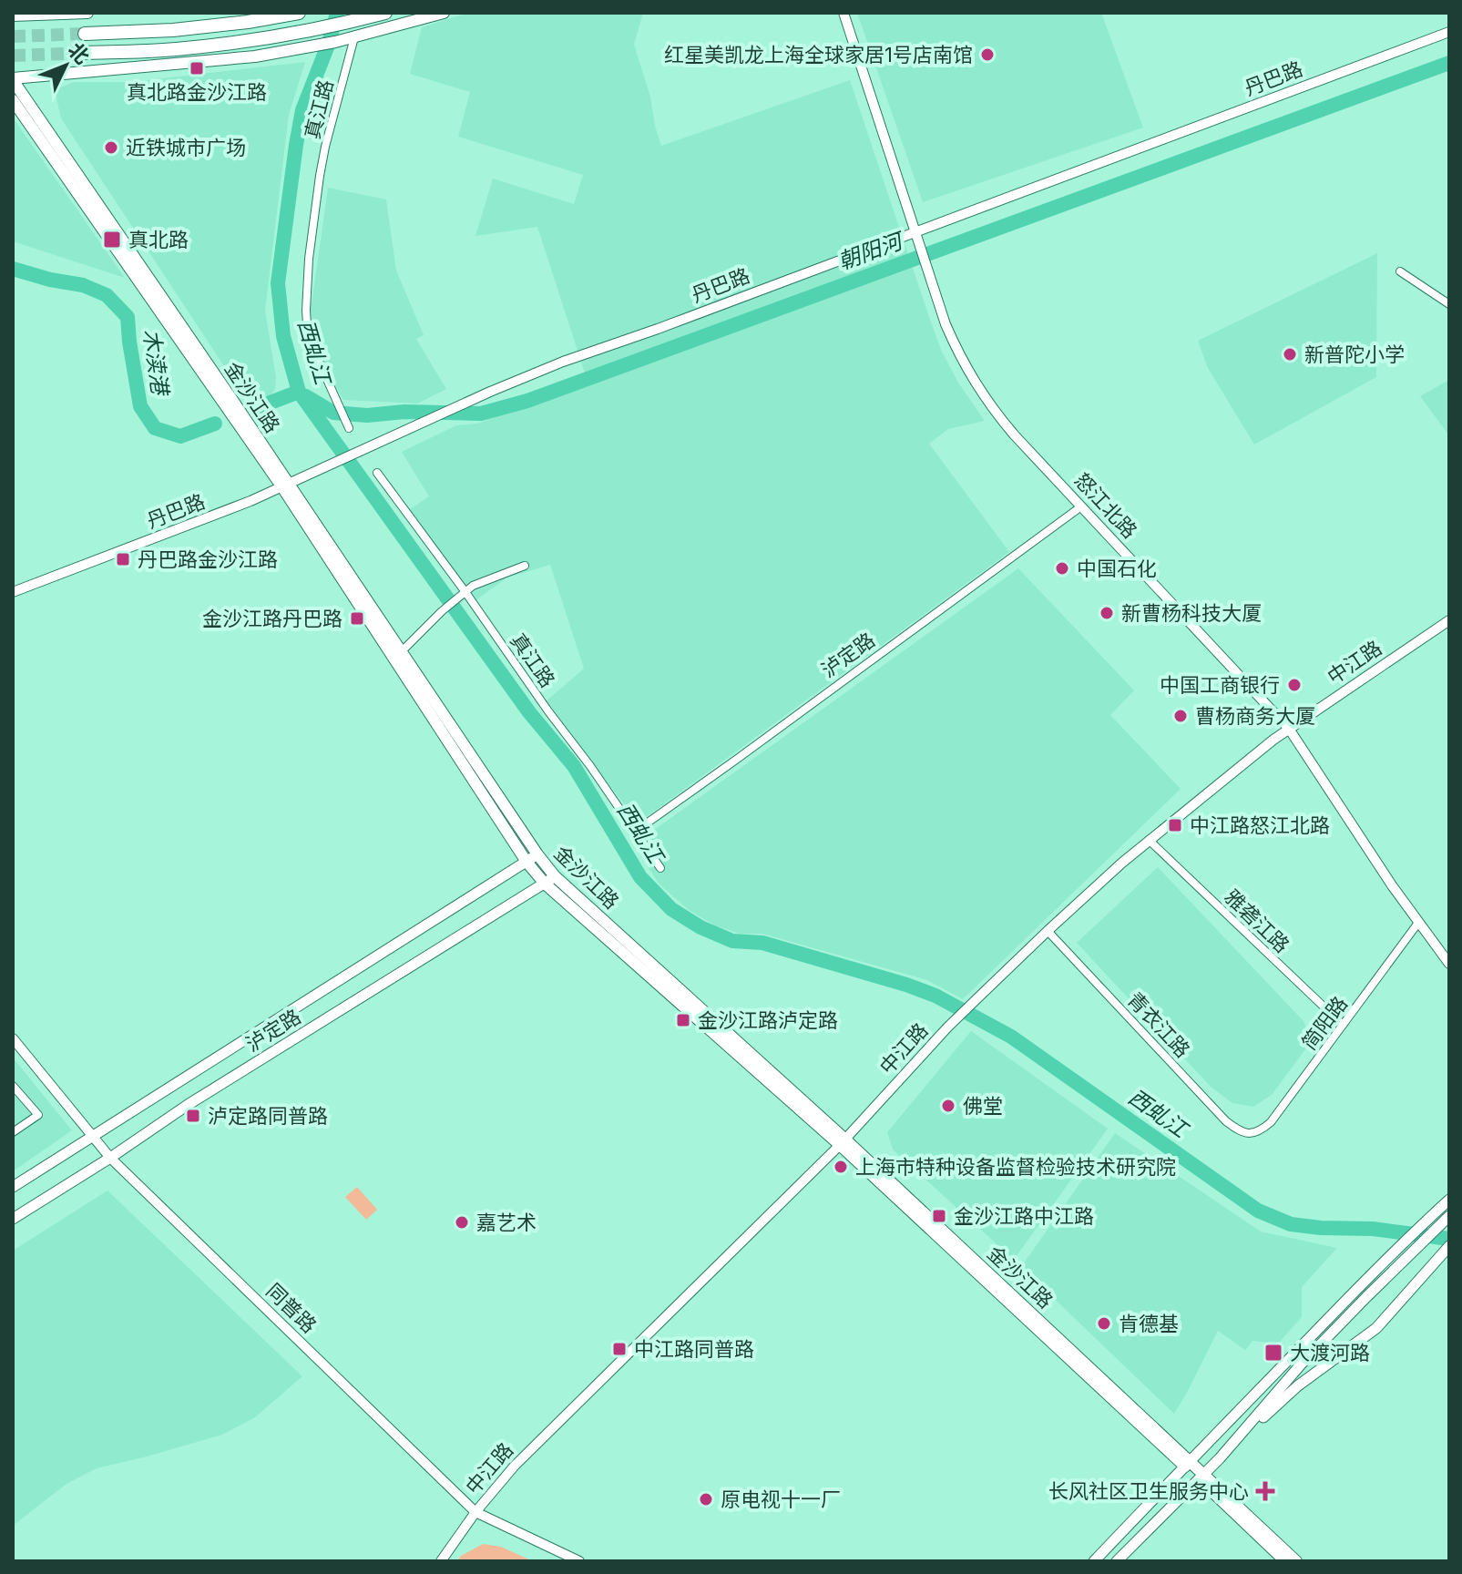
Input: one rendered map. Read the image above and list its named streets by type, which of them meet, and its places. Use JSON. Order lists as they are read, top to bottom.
{
  "streets": {
    "main road": ["金沙江路", "泸定路"],
    "street": [
      "丹巴路",
      "真江路",
      "怒江北路",
      "中江路",
      "雅砻江路",
      "简阳路",
      "青衣江路",
      "同普路"
    ]
  },
  "crossings": [
    ["丹巴路", "金沙江路"],
    ["丹巴路", "怒江北路"],
    ["真江路", "泸定路"],
    ["金沙江路", "泸定路"],
    ["金沙江路", "中江路"],
    ["怒江北路", "泸定路"],
    ["怒江北路", "中江路"],
    ["怒江北路", "简阳路"],
    ["泸定路", "同普路"],
    ["中江路", "雅砻江路"],
    ["中江路", "青衣江路"],
    ["中江路", "同普路"],
    ["雅砻江路", "简阳路"],
    ["简阳路", "青衣江路"]
  ],
  "water": ["朝阳河", "西虬江", "木渎港"],
  "places": {
    "other": [
      "红星美凯龙上海全球家居1号店南馆",
      "近铁城市广场",
      "新普陀小学",
      "中国石化",
      "新曹杨科技大厦",
      "中国工商银行",
      "曹杨商务大厦",
      "佛堂",
      "上海市特种设备监督检验技术研究院",
      "嘉艺术",
      "肯德基",
      "原电视十一厂"
    ],
    "transit": [
      "真北路金沙江路",
      "真北路",
      "丹巴路金沙江路",
      "金沙江路丹巴路",
      "中江路怒江北路",
      "金沙江路泸定路",
      "泸定路同普路",
      "金沙江路中江路",
      "中江路同普路",
      "大渡河路"
    ],
    "health": ["长风社区卫生服务中心"]
  },
  "north": "top right"
}
